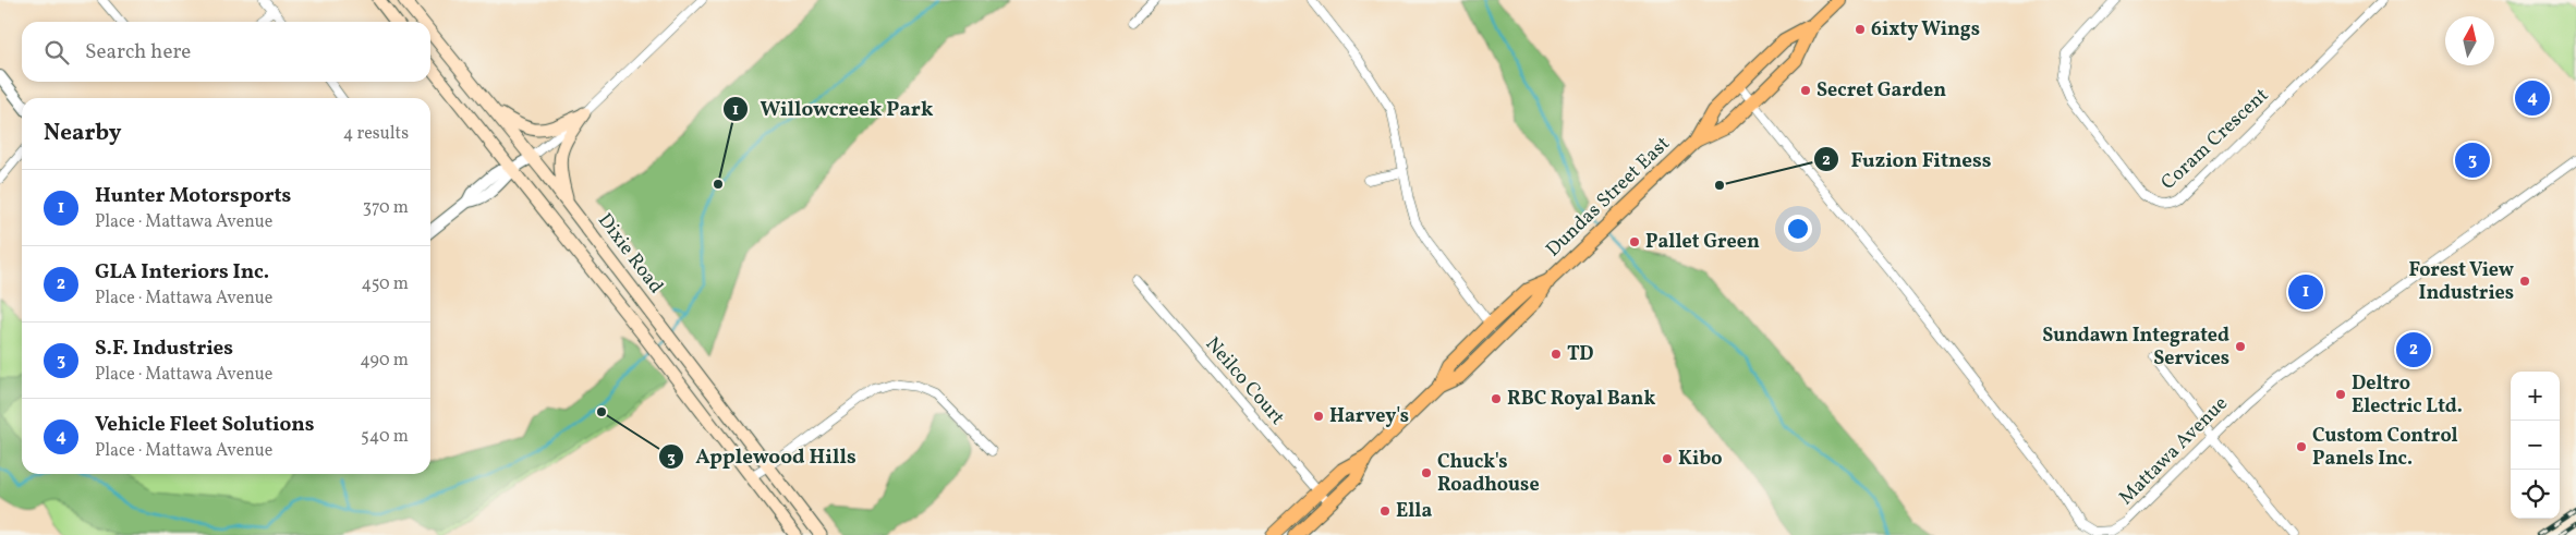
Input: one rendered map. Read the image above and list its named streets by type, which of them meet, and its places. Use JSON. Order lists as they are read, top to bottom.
{
  "streets": {
    "main road": ["Dundas Street East", "Dixie Road"],
    "street": ["Coram Crescent", "Neilco Court", "Mattawa Avenue"]
  },
  "crossings": [
    ["Dundas Street East", "Neilco Court"],
    ["Dundas Street East", "Mattawa Avenue"]
  ],
  "places": [
    "6ixty Wings",
    "Secret Garden",
    "Willowcreek Park",
    "Fuzion Fitness",
    "Pallet Green",
    "Forest View Industries",
    "Sundawn Integrated Services",
    "TD",
    "Deltro Electric Ltd.",
    "RBC Royal Bank",
    "Applewood Hills",
    "Harvey's",
    "Custom Control Panels Inc.",
    "Kibo",
    "Chuck's Roadhouse",
    "Ella"
  ],
  "north": "top",
  "page": {
    "search": "Search here",
    "pins": [
      "4",
      "3",
      "1",
      "2"
    ],
    "heading": ["Nearby", "4 results"],
    "list": [
      {
        "mark": "1",
        "name": "Hunter Motorsports",
        "note": "Place · Mattawa Avenue",
        "value": "370 m"
      },
      {
        "mark": "2",
        "name": "GLA Interiors Inc.",
        "note": "Place · Mattawa Avenue",
        "value": "450 m"
      },
      {
        "mark": "3",
        "name": "S.F. Industries",
        "note": "Place · Mattawa Avenue",
        "value": "490 m"
      },
      {
        "mark": "4",
        "name": "Vehicle Fleet Solutions",
        "note": "Place · Mattawa Avenue",
        "value": "540 m"
      }
    ],
    "map_buttons": ["+", "−"]
  }
}
